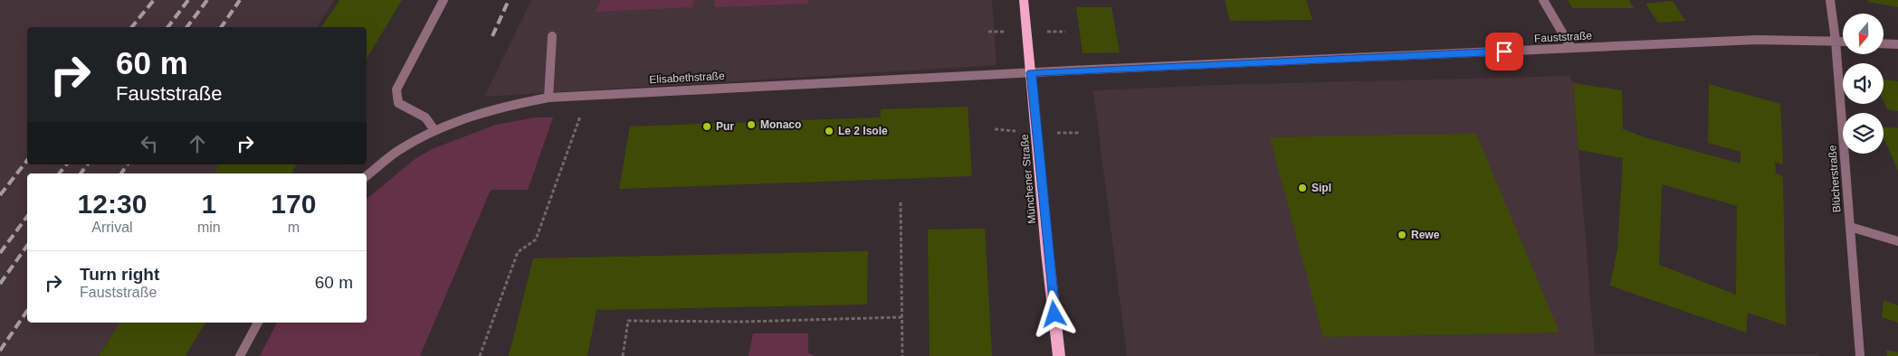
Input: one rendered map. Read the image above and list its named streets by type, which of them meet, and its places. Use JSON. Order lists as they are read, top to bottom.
{
  "streets": {
    "main road": ["Münchener Straße"],
    "street": ["Fauststraße", "Elisabethstraße", "Blücherstraße"]
  },
  "crossings": [
    ["Fauststraße", "Elisabethstraße"],
    ["Fauststraße", "Münchener Straße"],
    ["Fauststraße", "Blücherstraße"],
    ["Elisabethstraße", "Münchener Straße"]
  ],
  "places": [
    "Monaco",
    "Pur",
    "Le 2 Isole",
    "Sipl",
    "Rewe"
  ],
  "north": "bottom",
  "page": {
    "turn": ["60 m", "Fauststraße"],
    "eta": [
      "12:30",
      "Arrival",
      "1",
      "min",
      "170",
      "m"
    ],
    "list": [
      {
        "name": "Turn right",
        "note": "Fauststraße",
        "value": "60 m"
      }
    ]
  }
}
